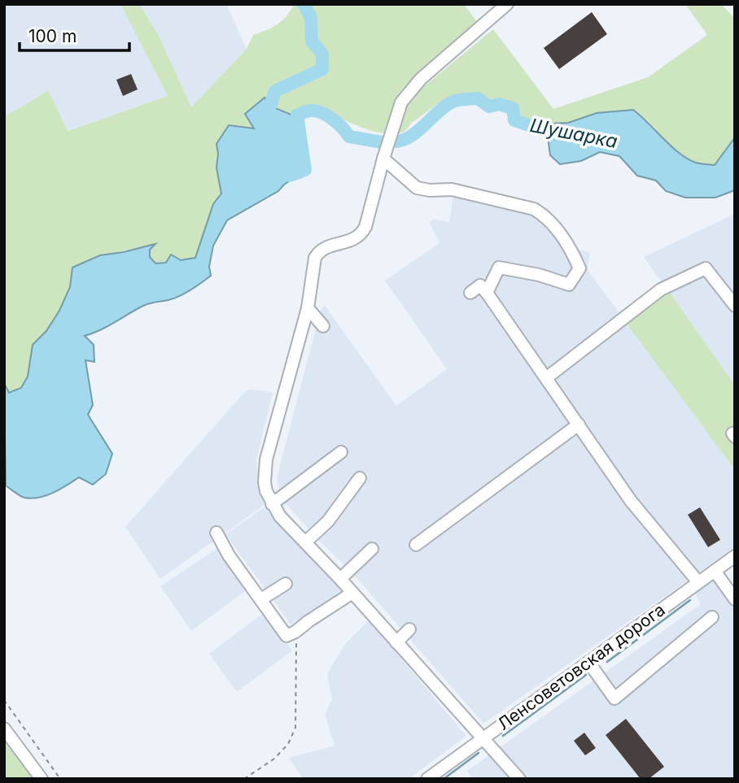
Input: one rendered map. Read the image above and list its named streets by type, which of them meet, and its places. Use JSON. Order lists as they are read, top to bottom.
{
  "streets": {
    "street": ["Ленсоветовская дорога"]
  },
  "water": ["Шушарка"],
  "scale_bar": "100 m"
}
